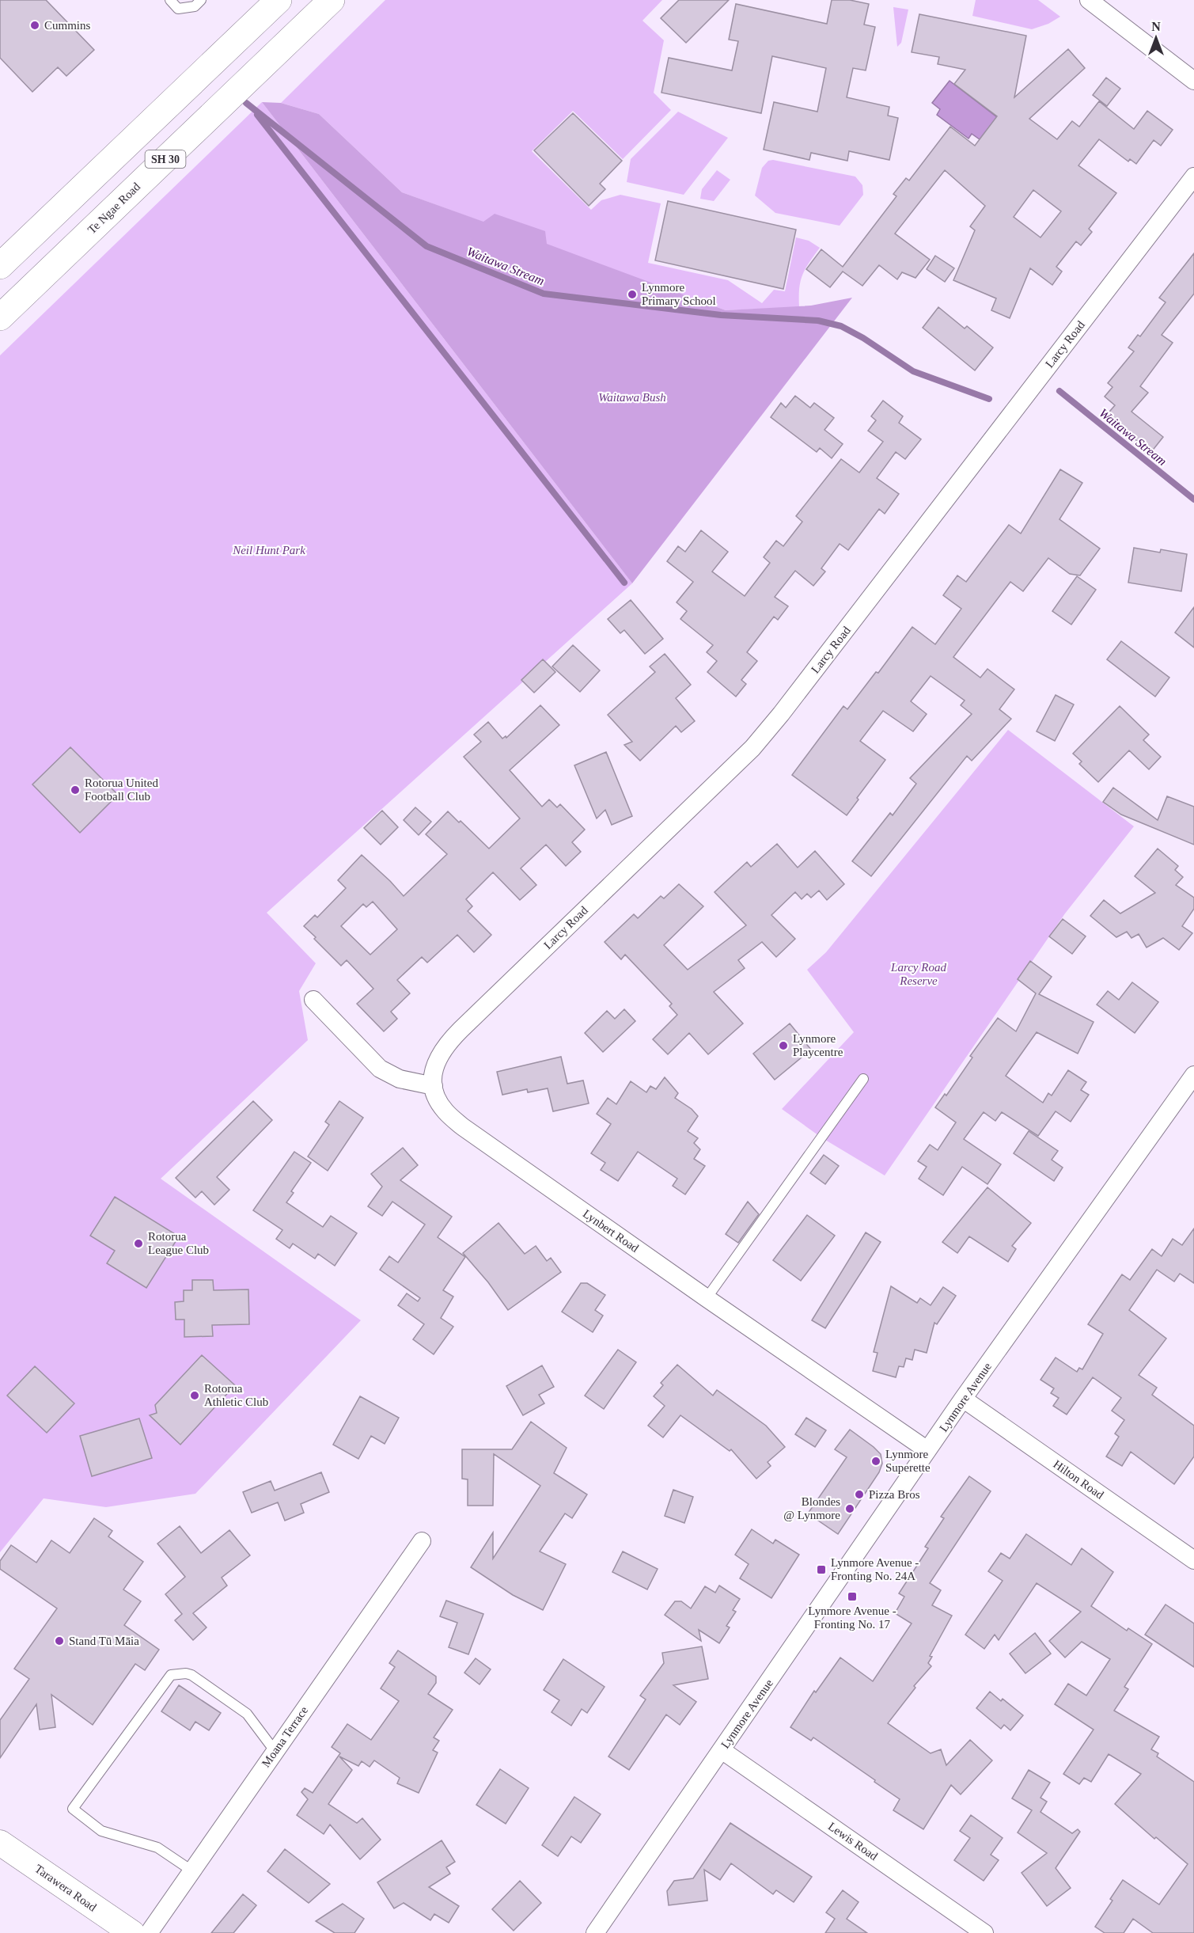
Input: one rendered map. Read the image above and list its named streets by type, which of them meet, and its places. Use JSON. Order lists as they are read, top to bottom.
{
  "streets": {
    "highway": ["SH 30", "Te Ngae Road"],
    "main road": ["Tarawera Road"],
    "street": [
      "Larcy Road",
      "Lynbert Road",
      "Lynmore Avenue",
      "Hilton Road",
      "Moana Terrace",
      "Lewis Road"
    ]
  },
  "crossings": [
    ["Larcy Road", "Lynbert Road"],
    ["Lynbert Road", "Lynmore Avenue"],
    ["Lynmore Avenue", "Hilton Road"],
    ["Lynmore Avenue", "Lewis Road"]
  ],
  "water": ["Waitawa Stream"],
  "parks": ["Waitawa Bush", "Neil Hunt Park", "Larcy Road Reserve"],
  "places": {
    "other": [
      "Cummins",
      "Lynmore Primary School",
      "Rotorua United Football Club",
      "Lynmore Playcentre",
      "Rotorua League Club",
      "Rotorua Athletic Club",
      "Lynmore Superette",
      "Pizza Bros",
      "Blondes @ Lynmore",
      "Stand Tū Māia"
    ],
    "transit": ["Lynmore Avenue - Fronting No. 24A", "Lynmore Avenue - Fronting No. 17"]
  },
  "north": "top"
}
